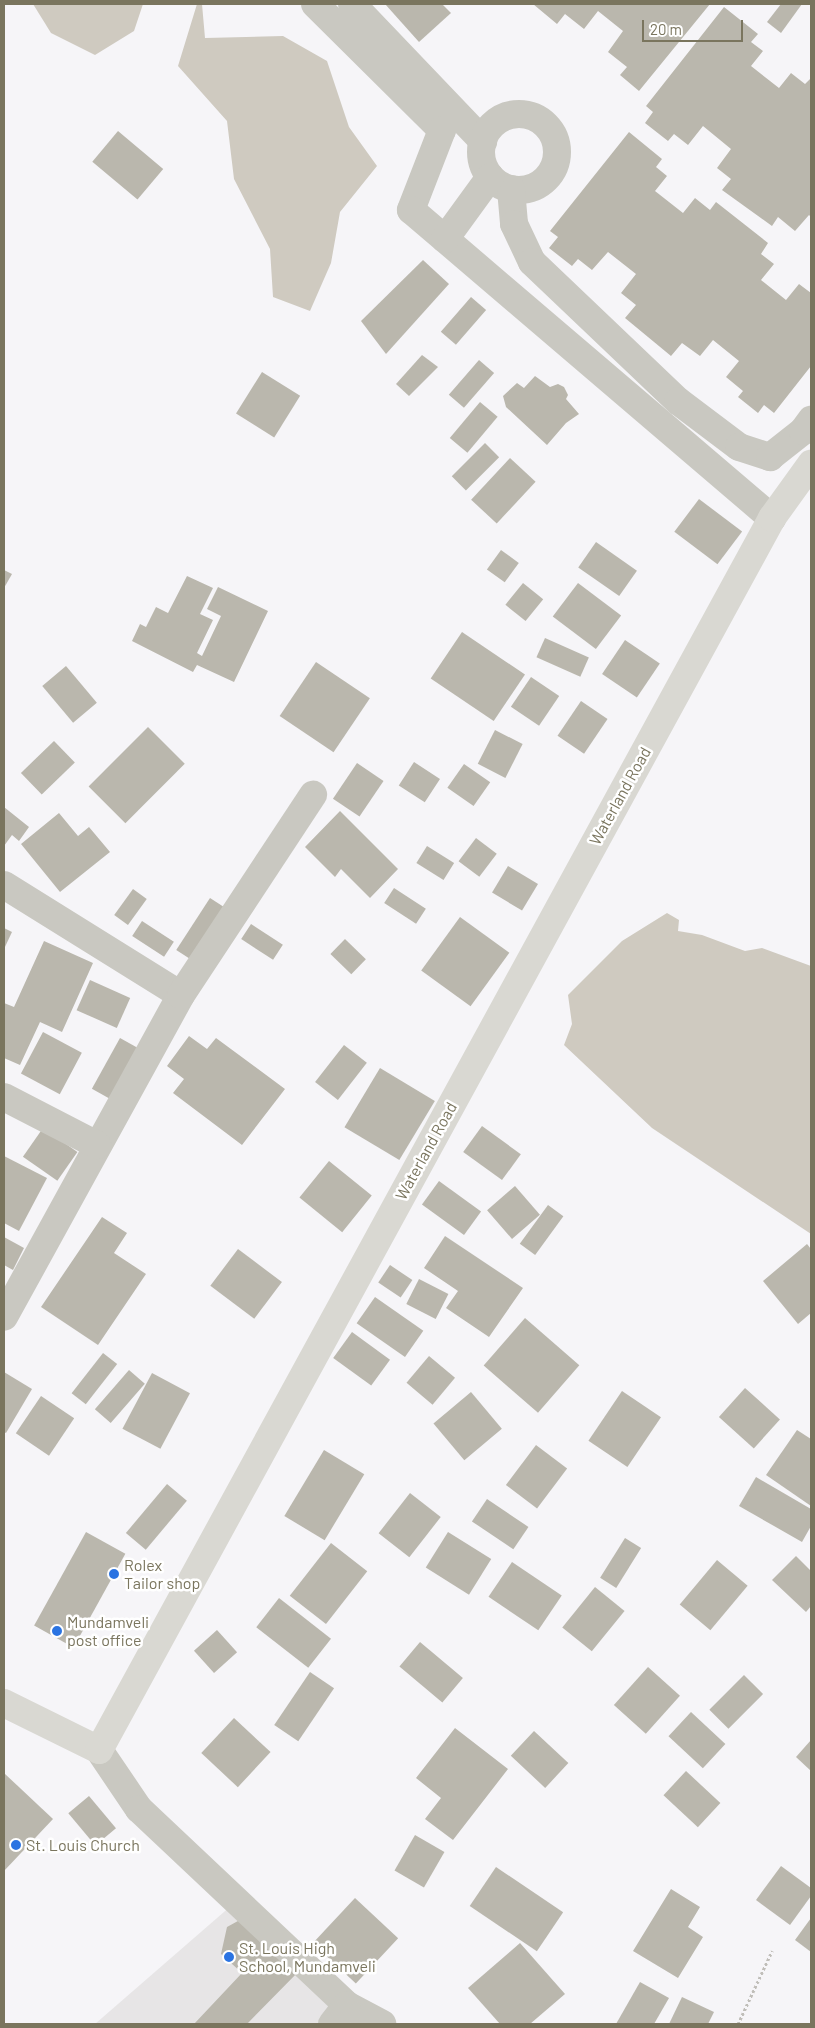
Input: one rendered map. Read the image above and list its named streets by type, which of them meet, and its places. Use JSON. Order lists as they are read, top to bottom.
{
  "streets": {
    "main road": ["Waterland Road"]
  },
  "places": [
    "Rolex Tailor shop",
    "Mundamveli post office",
    "St. Louis Church",
    "St. Louis High School, Mundamveli"
  ],
  "scale_bar": "20 m"
}
